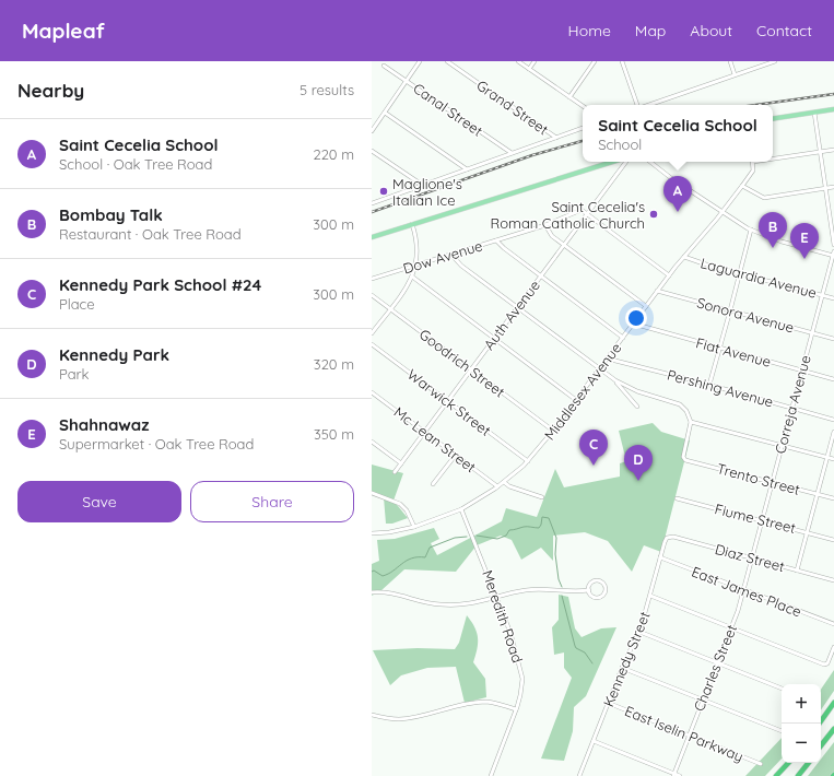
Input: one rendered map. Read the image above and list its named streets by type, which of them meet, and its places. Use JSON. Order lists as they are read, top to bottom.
{
  "streets": {
    "street": [
      "Grand Street",
      "Canal Street",
      "Dow Avenue",
      "Laguardia Avenue",
      "Auth Avenue",
      "Sonora Avenue",
      "Fiat Avenue",
      "Goodrich Street",
      "Pershing Avenue",
      "Middlesex Avenue",
      "Warwick Street",
      "Correja Avenue",
      "Mc Lean Street",
      "Trento Street",
      "Fiume Street",
      "Diaz Street",
      "East James Place",
      "Meredith Road",
      "Kennedy Street",
      "Charles Street",
      "East Iselin Parkway"
    ]
  },
  "crossings": [
    ["Dow Avenue", "Auth Avenue"],
    ["Laguardia Avenue", "Middlesex Avenue"],
    ["Laguardia Avenue", "Correja Avenue"],
    ["Auth Avenue", "Goodrich Street"],
    ["Auth Avenue", "Warwick Street"],
    ["Auth Avenue", "Mc Lean Street"],
    ["Sonora Avenue", "Middlesex Avenue"],
    ["Sonora Avenue", "Correja Avenue"],
    ["Fiat Avenue", "Middlesex Avenue"],
    ["Fiat Avenue", "Correja Avenue"],
    ["Goodrich Street", "Middlesex Avenue"],
    ["Pershing Avenue", "Middlesex Avenue"],
    ["Pershing Avenue", "Correja Avenue"],
    ["Middlesex Avenue", "Warwick Street"],
    ["Middlesex Avenue", "Mc Lean Street"],
    ["Middlesex Avenue", "Meredith Road"],
    ["Correja Avenue", "Trento Street"],
    ["Correja Avenue", "Fiume Street"],
    ["Correja Avenue", "Diaz Street"],
    ["Correja Avenue", "Charles Street"],
    ["Diaz Street", "Kennedy Street"],
    ["Diaz Street", "Charles Street"],
    ["East James Place", "Kennedy Street"],
    ["East James Place", "Charles Street"],
    ["Kennedy Street", "East Iselin Parkway"],
    ["Charles Street", "East Iselin Parkway"]
  ],
  "places": ["Maglione's Italian Ice", "Saint Cecelia's Roman Catholic Church"],
  "page": {
    "header": "Mapleaf",
    "nav": [
      "Home",
      "Map",
      "About",
      "Contact"
    ],
    "heading": ["Nearby", "5 results"],
    "popup": ["Saint Cecelia School", "School"],
    "list": [
      {
        "mark": "A",
        "name": "Saint Cecelia School",
        "note": "School · Oak Tree Road",
        "value": "220 m"
      },
      {
        "mark": "B",
        "name": "Bombay Talk",
        "note": "Restaurant · Oak Tree Road",
        "value": "300 m"
      },
      {
        "mark": "C",
        "name": "Kennedy Park School #24",
        "note": "Place",
        "value": "300 m"
      },
      {
        "mark": "D",
        "name": "Kennedy Park",
        "note": "Park",
        "value": "320 m"
      },
      {
        "mark": "E",
        "name": "Shahnawaz",
        "note": "Supermarket · Oak Tree Road",
        "value": "350 m"
      }
    ],
    "pins": [
      "A",
      "B",
      "E",
      "C",
      "D"
    ],
    "buttons": ["Save", "Share"],
    "map_buttons": ["+", "−"]
  }
}
